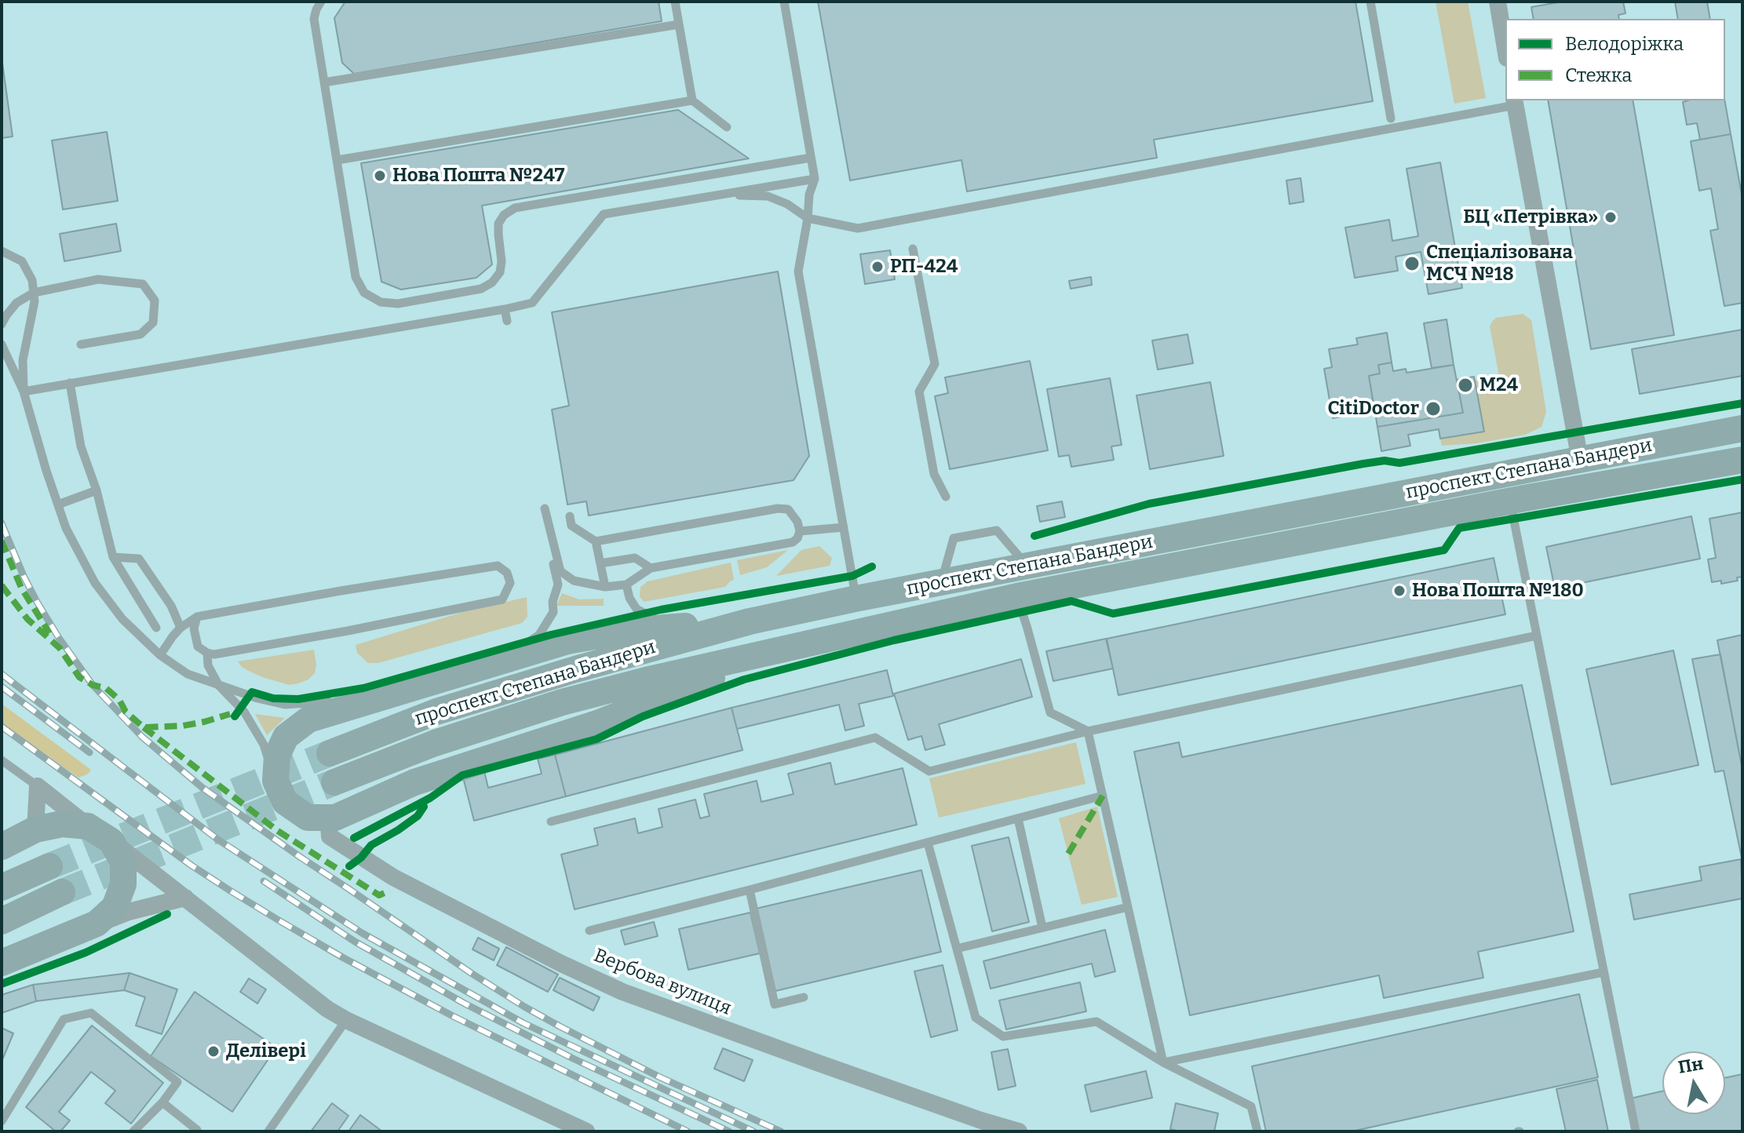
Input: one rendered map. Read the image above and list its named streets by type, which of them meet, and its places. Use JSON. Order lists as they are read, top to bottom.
{
  "streets": {
    "main road": ["проспект Степана Бандери"],
    "street": ["Вербова вулиця"]
  },
  "places": [
    "Нова Пошта №247",
    "БЦ «Петрівка»",
    "Спеціалізована МСЧ №18",
    "РП-424",
    "М24",
    "CitiDoctor",
    "Нова Пошта №180",
    "Делівері"
  ],
  "legend": ["Велодоріжка", "Стежка"],
  "north": "top"
}
